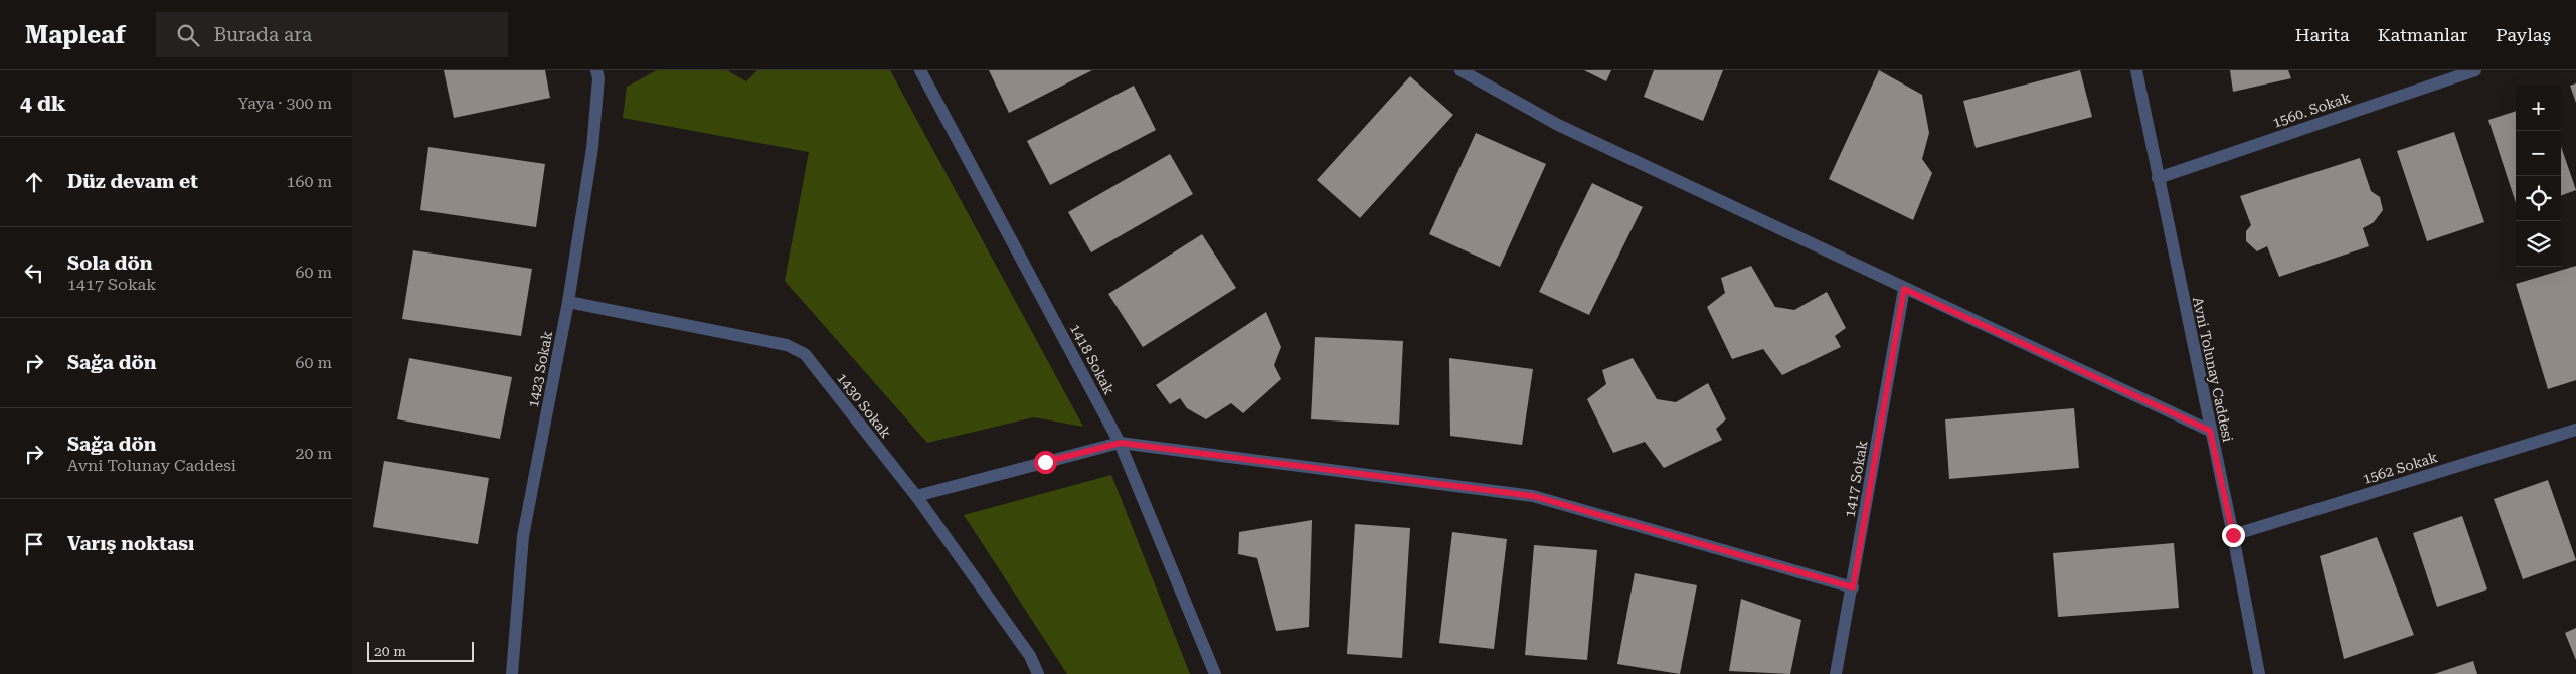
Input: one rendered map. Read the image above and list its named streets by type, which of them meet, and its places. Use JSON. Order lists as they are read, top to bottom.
{
  "streets": {
    "street": [
      "1560. Sokak",
      "1418 Sokak",
      "1423 Sokak",
      "Avni Tolunay Caddesi",
      "1430 Sokak",
      "1562 Sokak",
      "1417 Sokak"
    ]
  },
  "crossings": [
    ["1560. Sokak", "Avni Tolunay Caddesi"],
    ["1423 Sokak", "1430 Sokak"],
    ["Avni Tolunay Caddesi", "1562 Sokak"]
  ],
  "scale_bar": "20 m",
  "page": {
    "header": "Mapleaf",
    "search": "Burada ara",
    "nav": ["Harita", "Katmanlar", "Paylaş"],
    "heading": ["4 dk", "Yaya · 300 m"],
    "map_buttons": ["+", "−"],
    "list": [
      ["Düz devam et", "160 m"],
      ["Sola dön", "1417 Sokak", "60 m"],
      ["Sağa dön", "60 m"],
      ["Sağa dön", "Avni Tolunay Caddesi", "20 m"],
      "Varış noktası"
    ],
    "scale": "20 m"
  }
}
